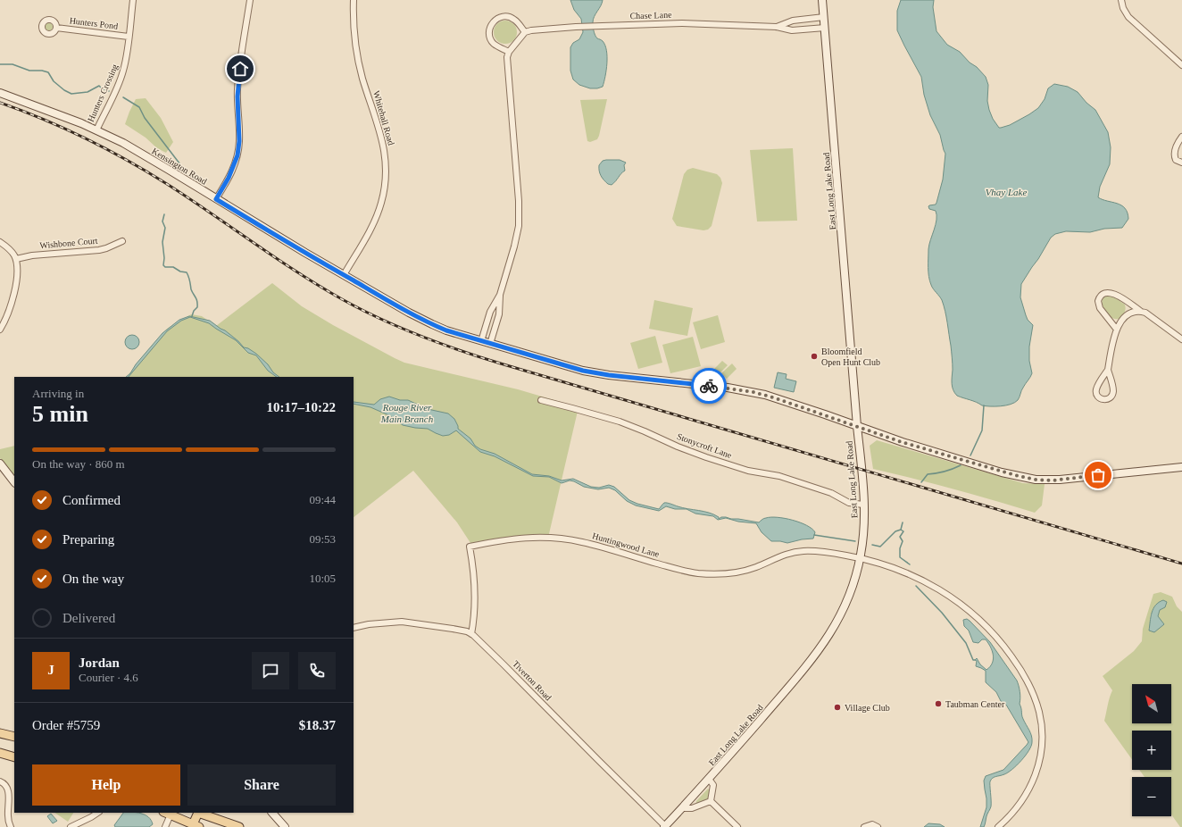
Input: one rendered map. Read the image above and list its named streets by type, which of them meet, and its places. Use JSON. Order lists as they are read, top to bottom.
{
  "streets": {
    "street": [
      "Chase Lane",
      "Hunters Pond",
      "Hunters Crossing",
      "Whitehall Road",
      "Kensington Road",
      "East Long Lake Road",
      "Wishbone Court",
      "Stonycroft Lane",
      "Huntingwood Lane",
      "Tiverton Road"
    ]
  },
  "crossings": [
    ["Chase Lane", "East Long Lake Road"],
    ["Hunters Pond", "Hunters Crossing"],
    ["Hunters Crossing", "Kensington Road"],
    ["Whitehall Road", "Kensington Road"],
    ["Kensington Road", "East Long Lake Road"],
    ["East Long Lake Road", "Stonycroft Lane"],
    ["East Long Lake Road", "Huntingwood Lane"],
    ["East Long Lake Road", "Tiverton Road"],
    ["Huntingwood Lane", "Tiverton Road"]
  ],
  "water": ["Vhay Lake", "Rouge River Main Branch"],
  "places": ["Bloomfield Open Hunt Club", "Taubman Center", "Village Club"],
  "north": "top left",
  "page": {
    "heading": ["5 min", "Arriving in", "10:17–10:22"],
    "panel": [
      "Jordan",
      "Courier · 4.6",
      "Order #5759",
      "$18.37"
    ],
    "bar": "On the way · 860 m",
    "list": [
      ["Confirmed", "09:44"],
      ["Preparing", "09:53"],
      ["On the way", "10:05"],
      "Delivered"
    ],
    "round": "J",
    "map_buttons": ["+", "−"],
    "buttons": ["Help", "Share"]
  }
}
